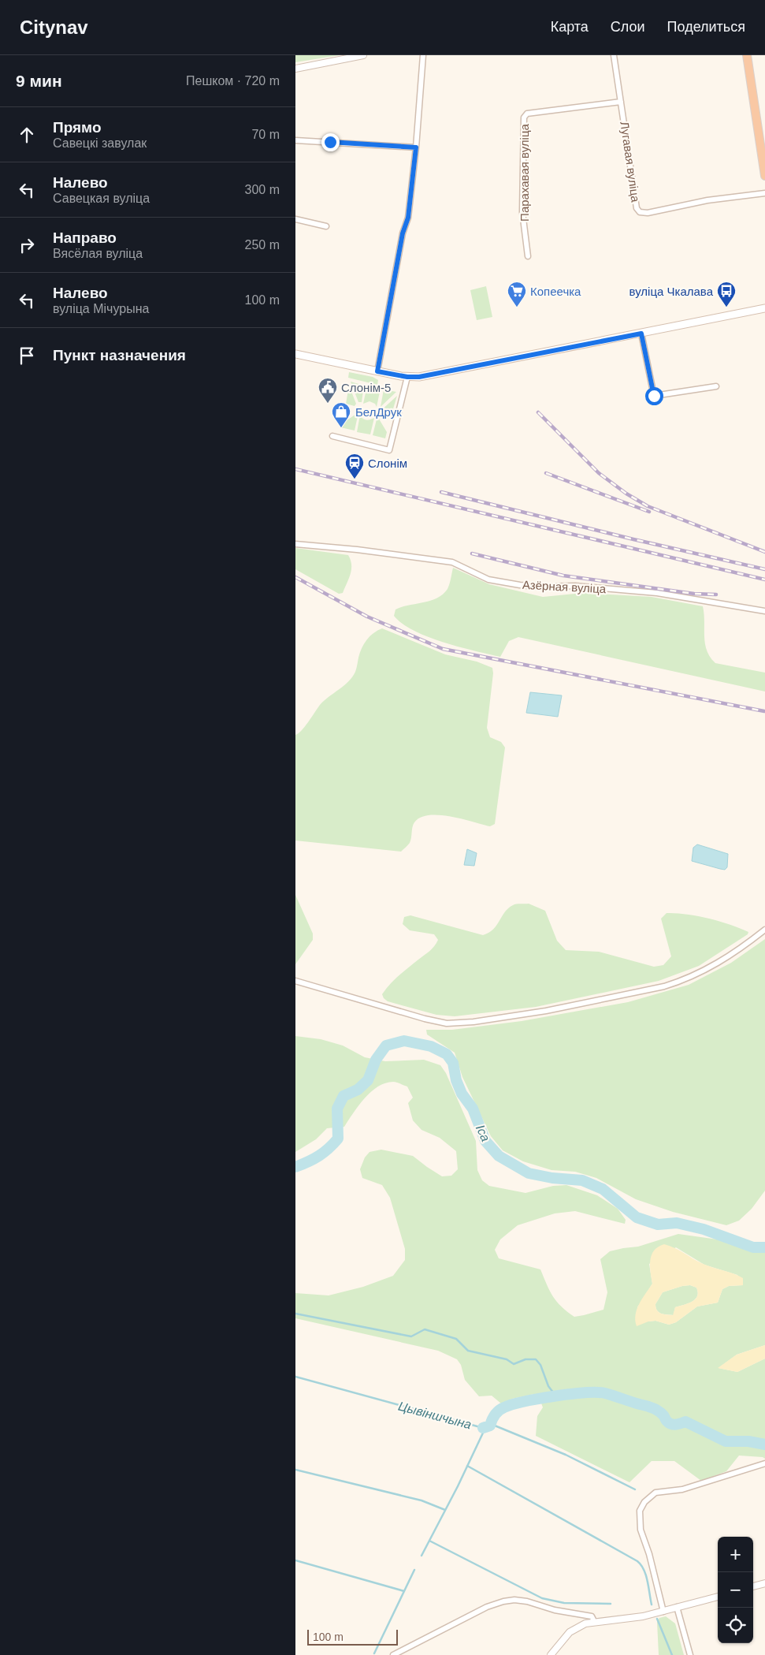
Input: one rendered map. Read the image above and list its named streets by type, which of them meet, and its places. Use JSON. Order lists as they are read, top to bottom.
{
  "streets": {
    "street": ["Лугавая вуліца", "Парахавая вуліца", "Азёрная вуліца"]
  },
  "crossings": [
    ["Лугавая вуліца", "Парахавая вуліца"]
  ],
  "water": ["Іса", "Цывіншчына"],
  "places": {
    "supermarket": ["Копеечка"],
    "bus stop": ["вуліца Чкалава"],
    "public building": ["Слонім-5"],
    "shop": ["БелДрук"],
    "station": ["Слонім"]
  },
  "scale_bar": "100 m",
  "page": {
    "header": "Citynav",
    "nav": ["Карта", "Слои", "Поделиться"],
    "heading": ["9 мин", "Пешком · 720 m"],
    "list": [
      ["Прямо", "Савецкі завулак", "70 m"],
      ["Налево", "Савецкая вуліца", "300 m"],
      ["Направо", "Вясёлая вуліца", "250 m"],
      ["Налево", "вуліца Мічурына", "100 m"],
      "Пункт назначения"
    ],
    "map_buttons": ["+", "−"],
    "scale": "100 m"
  }
}
